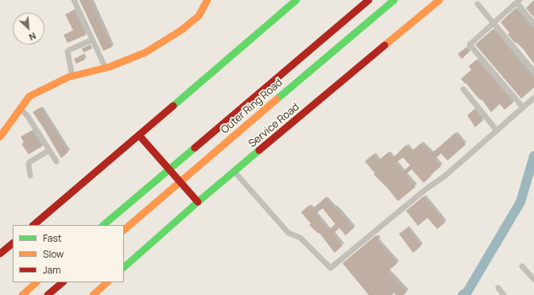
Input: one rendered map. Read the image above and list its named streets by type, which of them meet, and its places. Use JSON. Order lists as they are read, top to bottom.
{
  "streets": {
    "main road": ["Outer Ring Road", "Service Road"]
  },
  "legend": ["Fast", "Slow", "Jam"],
  "north": "bottom right"
}
